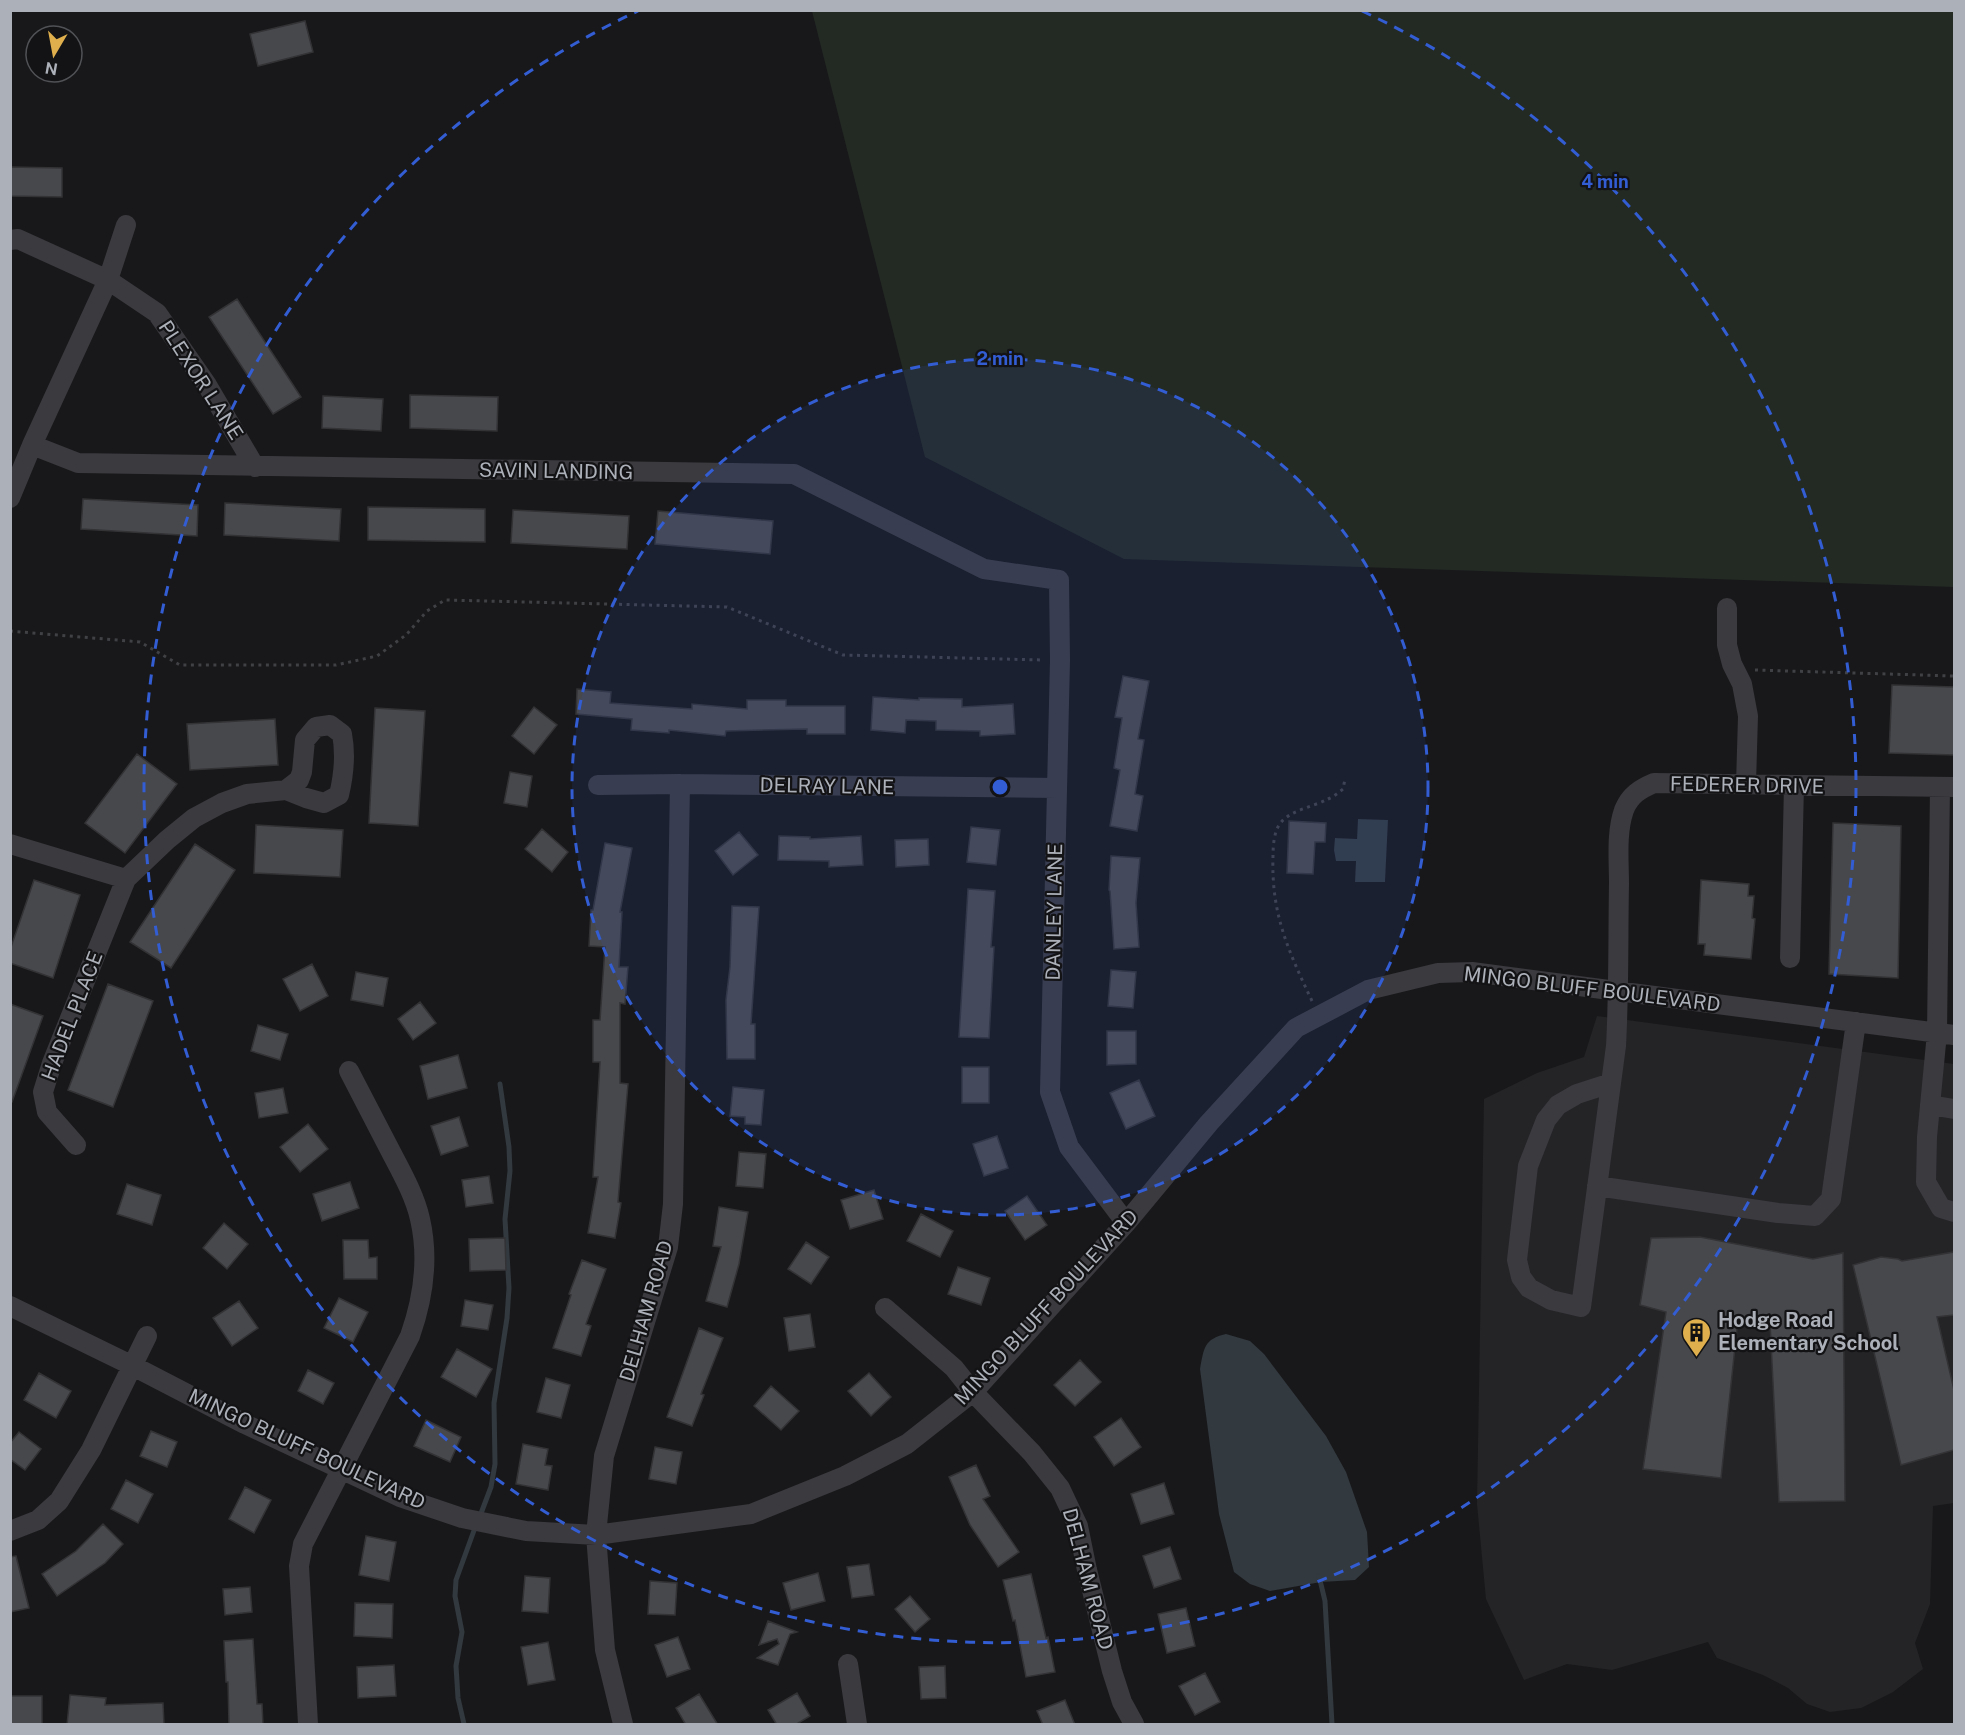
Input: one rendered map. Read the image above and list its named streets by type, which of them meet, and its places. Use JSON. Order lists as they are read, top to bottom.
{
  "streets": {
    "street": [
      "PLEXOR LANE",
      "SAVIN LANDING",
      "FEDERER DRIVE",
      "DELRAY LANE",
      "DANLEY LANE",
      "MINGO BLUFF BOULEVARD",
      "HADEL PLACE",
      "DELHAM ROAD"
    ]
  },
  "crossings": [
    ["PLEXOR LANE", "SAVIN LANDING"],
    ["SAVIN LANDING", "DANLEY LANE"],
    ["FEDERER DRIVE", "MINGO BLUFF BOULEVARD"],
    ["DELRAY LANE", "DANLEY LANE"],
    ["DELRAY LANE", "DELHAM ROAD"],
    ["DANLEY LANE", "MINGO BLUFF BOULEVARD"],
    ["MINGO BLUFF BOULEVARD", "DELHAM ROAD"]
  ],
  "places": {
    "building": ["Hodge Road Elementary School"]
  },
  "north": "bottom",
  "rings": ["4 min", "2 min"]
}
